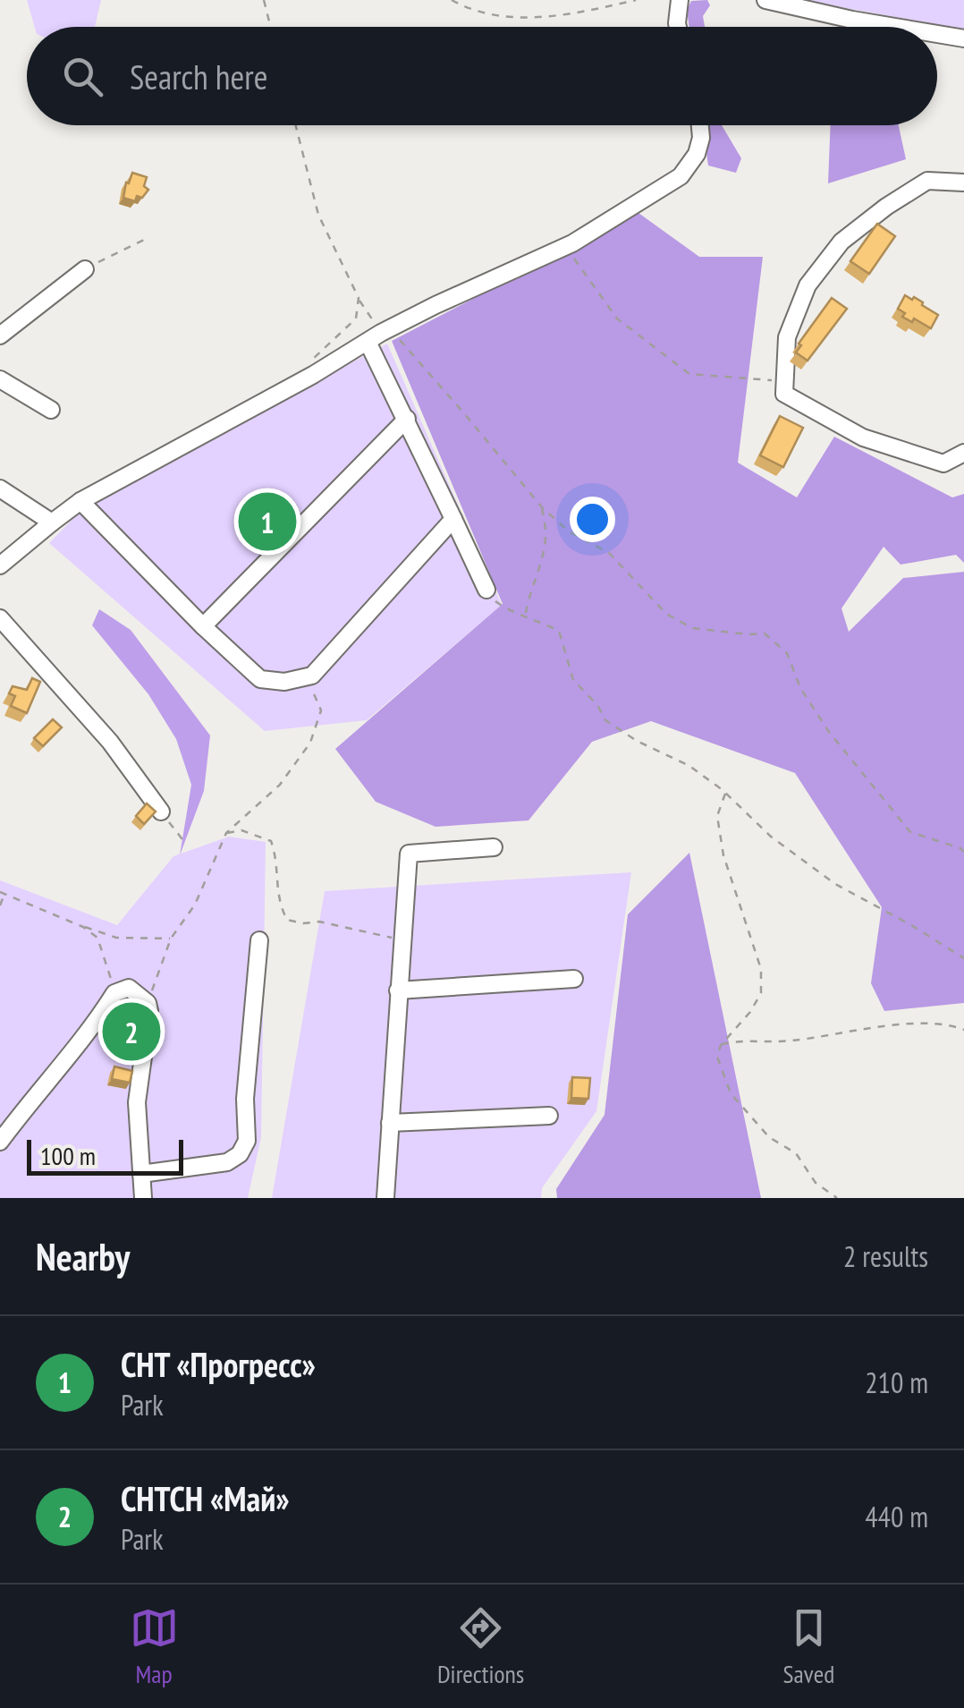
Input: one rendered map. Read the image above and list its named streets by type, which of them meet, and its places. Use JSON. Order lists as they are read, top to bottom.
{
  "scale_bar": "100 m",
  "page": {
    "search": "Search here",
    "pins": ["1", "2"],
    "scale": "100 m",
    "heading": ["Nearby", "2 results"],
    "list": [
      {
        "mark": "1",
        "name": "СНТ «Прогресс»",
        "note": "Park",
        "value": "210 m"
      },
      {
        "mark": "2",
        "name": "СНТСН «Май»",
        "note": "Park",
        "value": "440 m"
      }
    ],
    "nav": ["Map", "Directions", "Saved"]
  }
}
